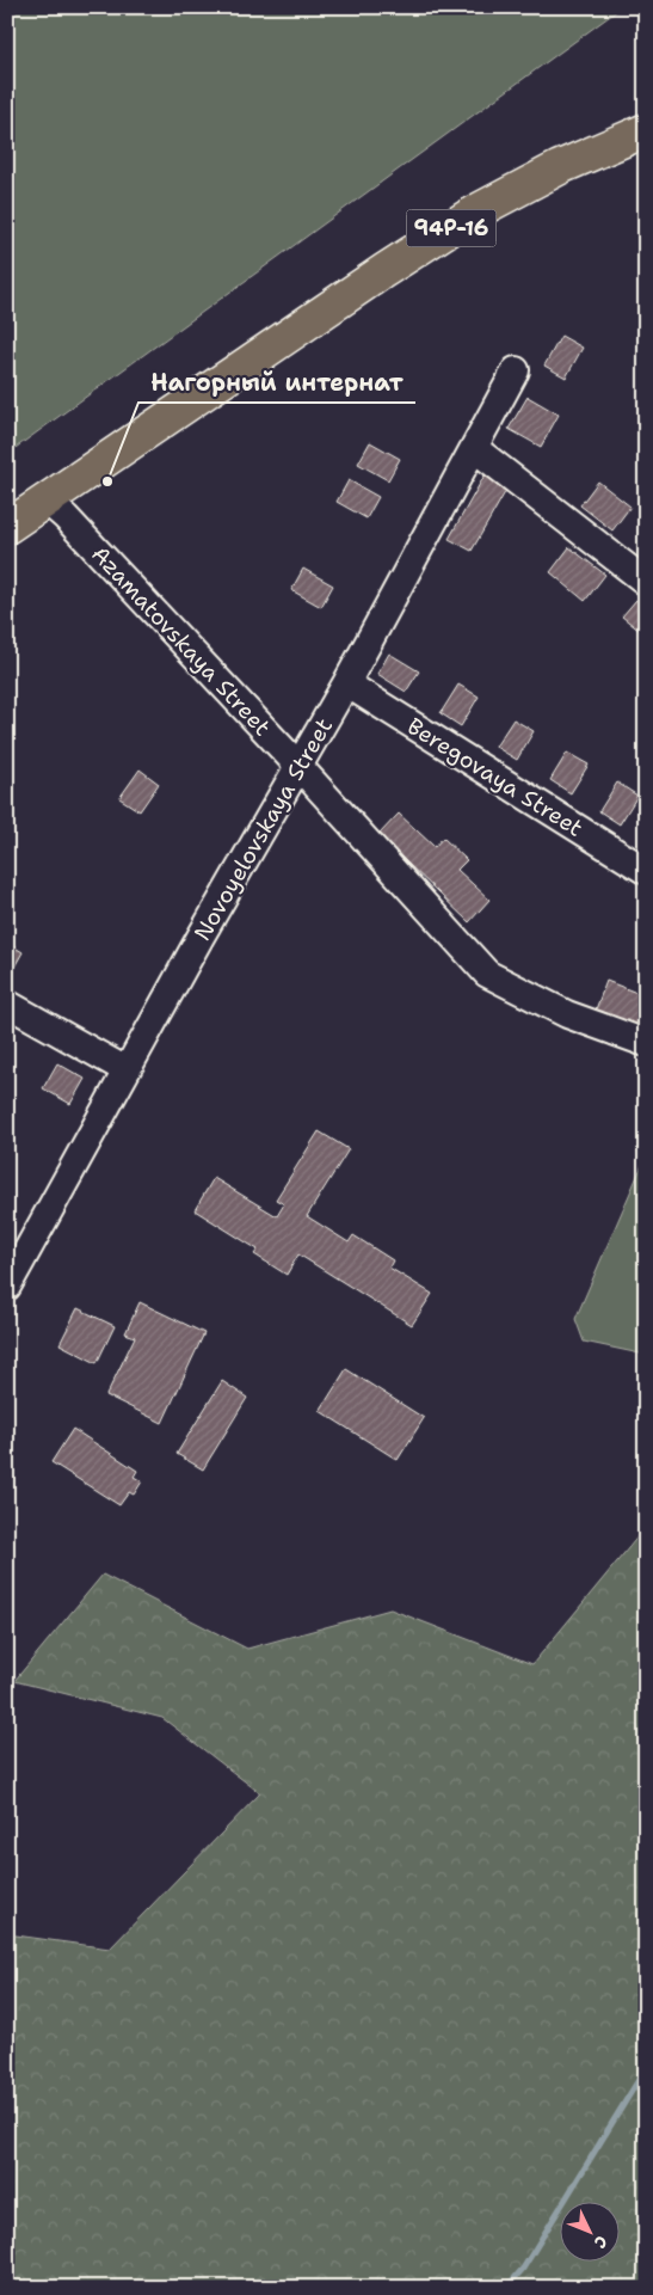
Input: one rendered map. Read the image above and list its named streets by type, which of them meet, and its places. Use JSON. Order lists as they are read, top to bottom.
{
  "streets": {
    "main road": ["94Р-16"],
    "street": ["Azamatovskaya Street", "Beregovaya Street", "Novoyelovskaya Street"]
  },
  "crossings": [
    ["94Р-16", "Azamatovskaya Street"],
    ["Azamatovskaya Street", "Novoyelovskaya Street"],
    ["Beregovaya Street", "Novoyelovskaya Street"]
  ],
  "places": ["Нагорный интернат"],
  "north": "bottom right"
}
